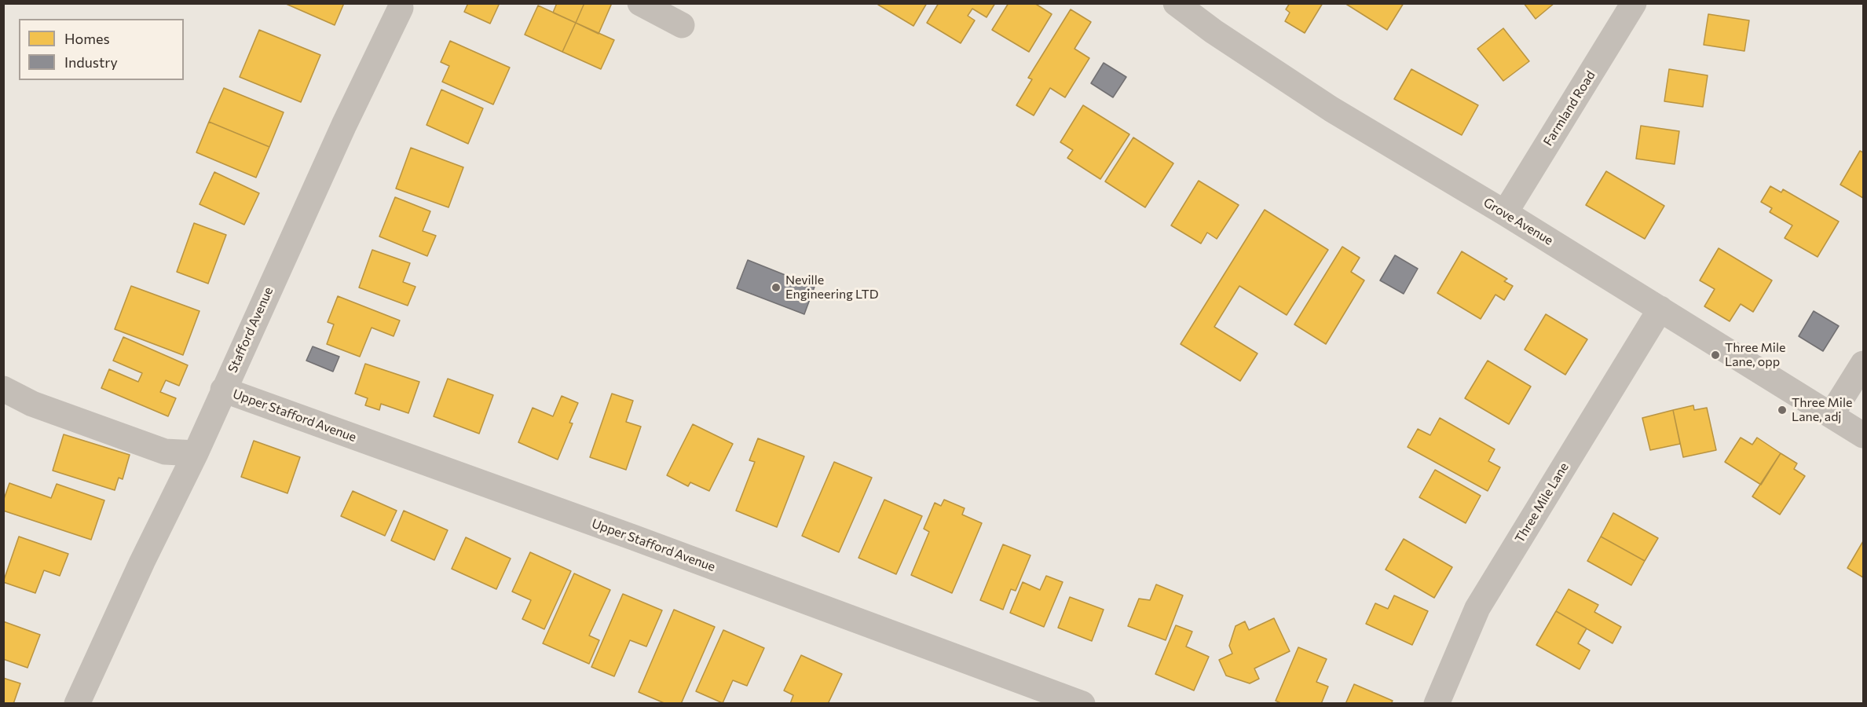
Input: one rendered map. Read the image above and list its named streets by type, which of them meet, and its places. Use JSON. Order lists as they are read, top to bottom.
{
  "streets": {
    "street": [
      "Farmland Road",
      "Grove Avenue",
      "Stafford Avenue",
      "Upper Stafford Avenue",
      "Three Mile Lane"
    ]
  },
  "crossings": [
    ["Farmland Road", "Grove Avenue"],
    ["Grove Avenue", "Three Mile Lane"],
    ["Stafford Avenue", "Upper Stafford Avenue"]
  ],
  "places": ["Neville Engineering LTD", "Three Mile Lane, opp", "Three Mile Lane, adj"],
  "legend": ["Homes", "Industry"]
}
